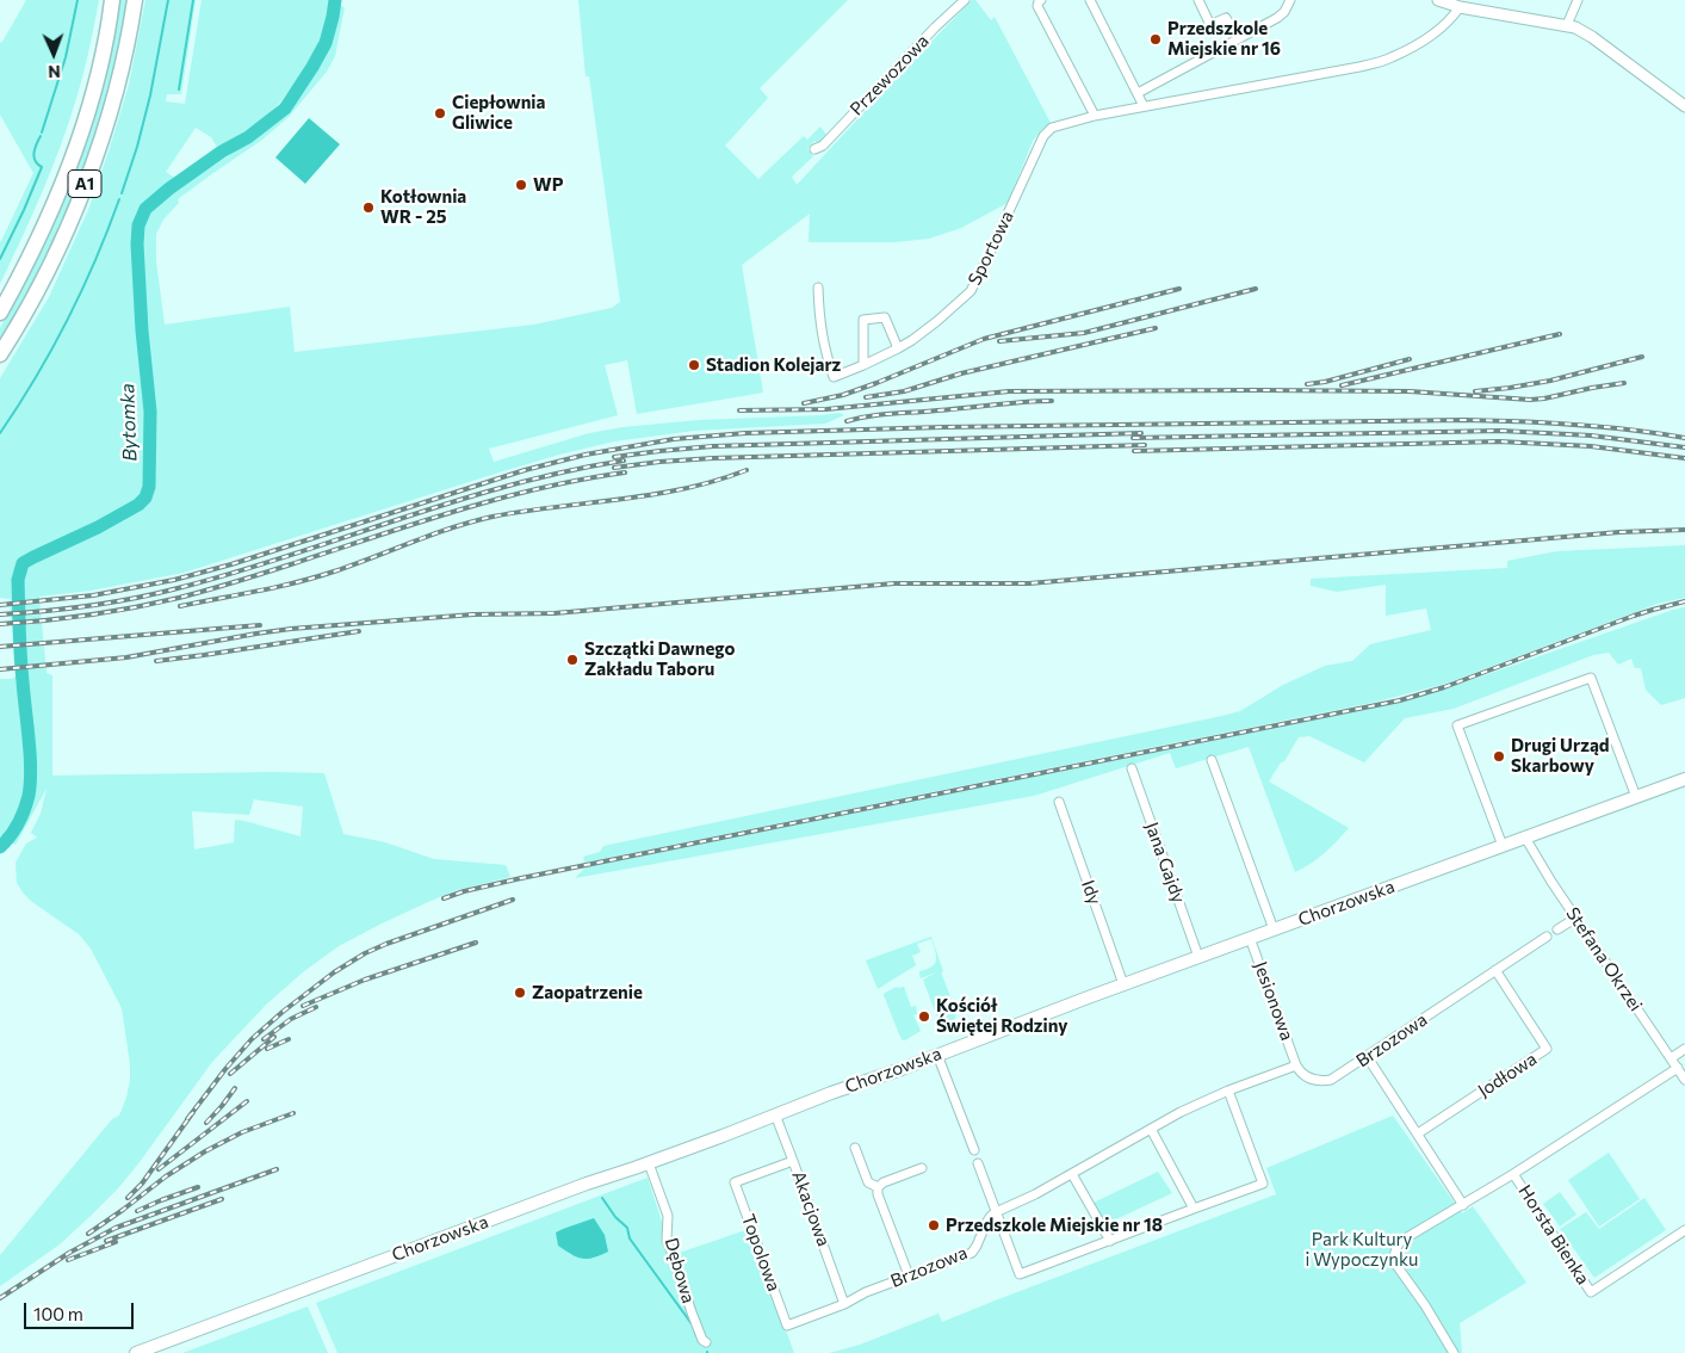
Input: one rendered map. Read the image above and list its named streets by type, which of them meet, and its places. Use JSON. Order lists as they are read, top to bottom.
{
  "streets": {
    "highway": ["A1"],
    "main road": ["Chorzowska"],
    "street": [
      "Przewozowa",
      "Sportowa",
      "Jana Gajdy",
      "Idy",
      "Stefana Okrzei",
      "Jesionowa",
      "Brzozowa",
      "Jodłowa",
      "Akacjowa",
      "Horsta Bienka",
      "Topolowa",
      "Dębowa"
    ]
  },
  "crossings": [
    ["Jana Gajdy", "Chorzowska"],
    ["Idy", "Chorzowska"],
    ["Chorzowska", "Stefana Okrzei"],
    ["Chorzowska", "Jesionowa"],
    ["Chorzowska", "Akacjowa"],
    ["Chorzowska", "Dębowa"],
    ["Stefana Okrzei", "Horsta Bienka"],
    ["Jesionowa", "Brzozowa"],
    ["Brzozowa", "Jodłowa"],
    ["Brzozowa", "Akacjowa"],
    ["Brzozowa", "Topolowa"],
    ["Akacjowa", "Topolowa"]
  ],
  "water": ["Bytomka"],
  "parks": ["Park Kultury i Wypoczynku"],
  "places": [
    "Przedszkole Miejskie nr 16",
    "Ciepłownia Gliwice",
    "WP",
    "Kotłownia WR - 25",
    "Stadion Kolejarz",
    "Szczątki Dawnego Zakładu Taboru",
    "Drugi Urząd Skarbowy",
    "Zaopatrzenie",
    "Kościół Świętej Rodziny",
    "Przedszkole Miejskie nr 18"
  ],
  "scale_bar": "100 m",
  "north": "bottom"
}
